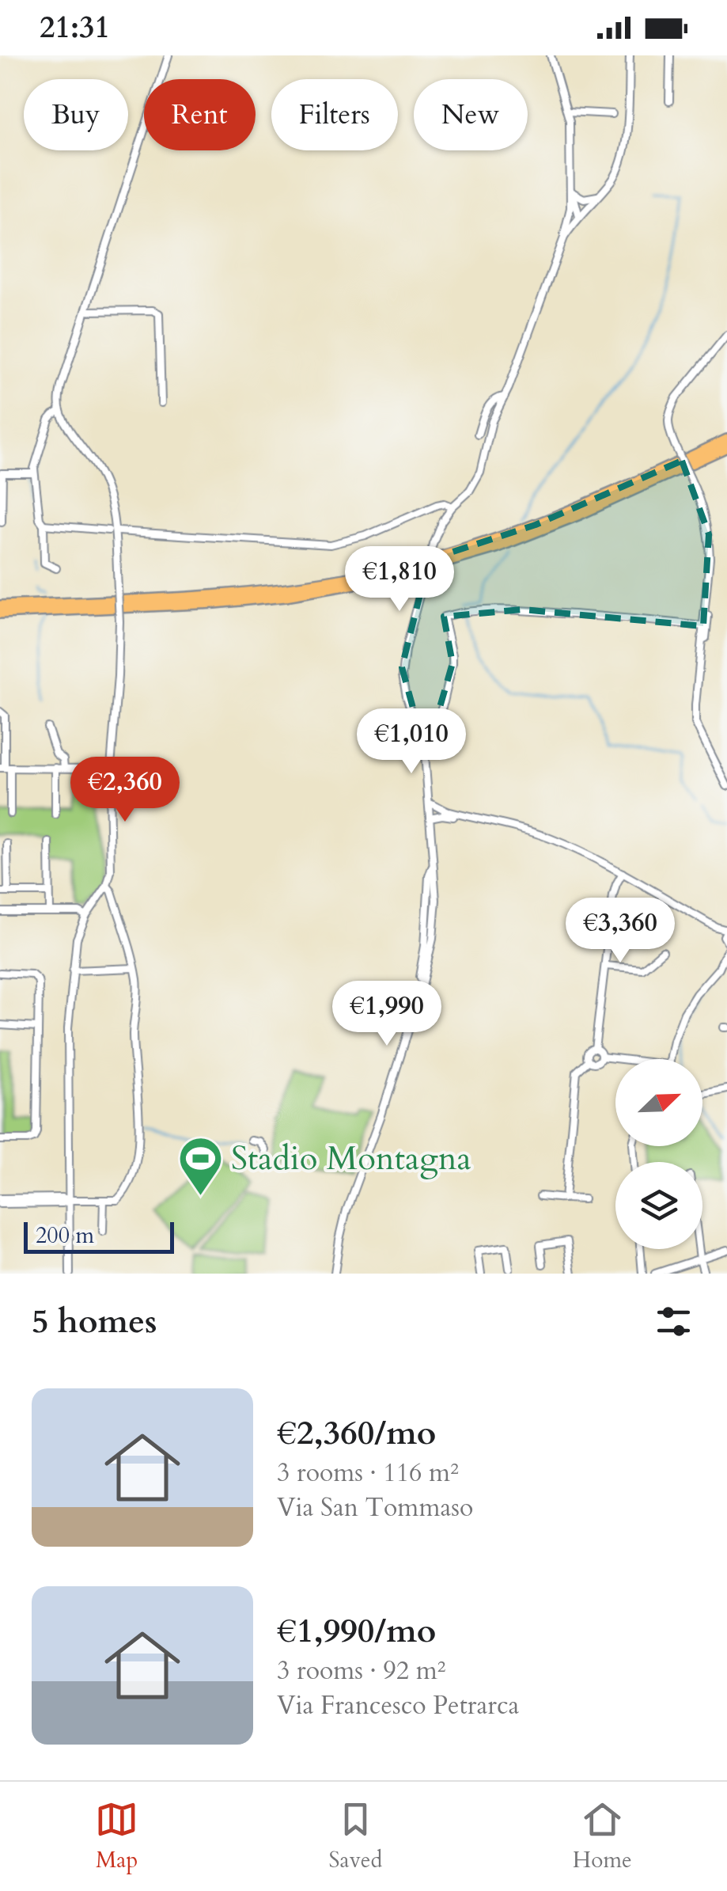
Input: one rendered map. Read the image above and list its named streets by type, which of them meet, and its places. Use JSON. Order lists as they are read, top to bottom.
{
  "places": {
    "sports": ["Stadio Montagna"]
  },
  "scale_bar": "200 m",
  "north": "top right",
  "page": {
    "status": "21:31",
    "chip": [
      "Buy",
      "Rent",
      "Filters",
      "New"
    ],
    "price": [
      "€1,810",
      "€1,010",
      "€2,360",
      "€3,360",
      "€1,990"
    ],
    "scale": "200 m",
    "heading": "5 homes",
    "list": [
      {
        "name": "€2,360/mo",
        "note": "3 rooms · 116 m² · Via San Tommaso"
      },
      {
        "name": "€1,990/mo",
        "note": "3 rooms · 92 m² · Via Francesco Petrarca"
      }
    ],
    "tabs": ["Map", "Saved", "Home"]
  }
}
